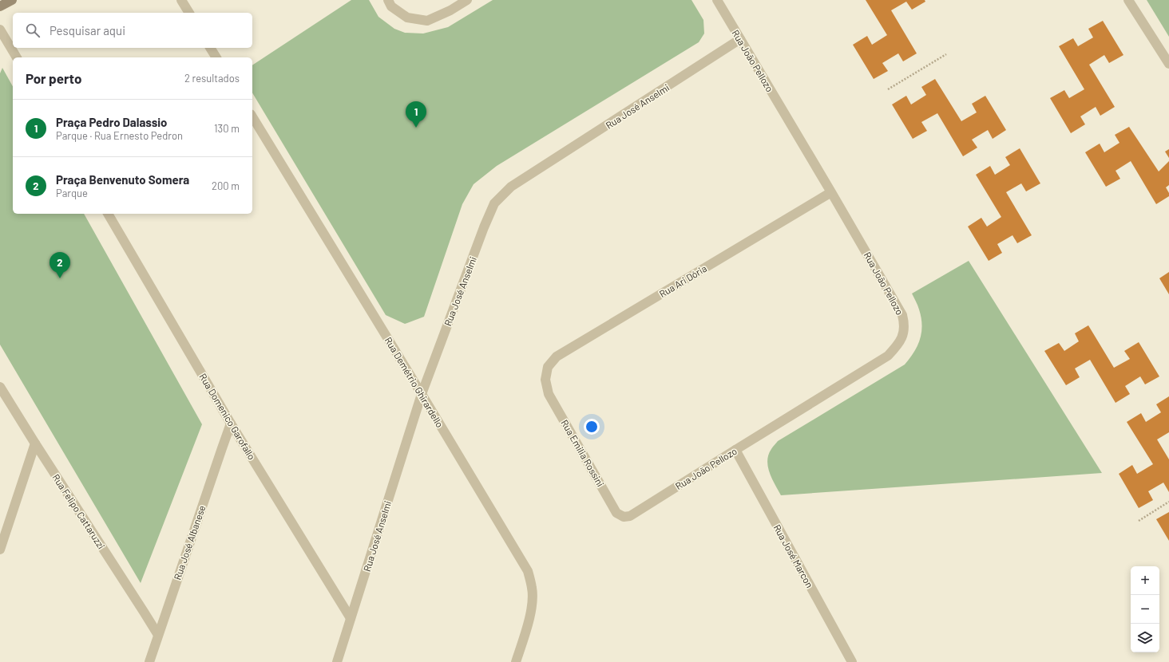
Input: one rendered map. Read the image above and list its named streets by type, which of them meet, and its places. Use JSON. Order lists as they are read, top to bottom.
{
  "streets": {
    "street": [
      "Rua João Pellozo",
      "Rua José Anselmi",
      "Rua Ari Dória",
      "Rua Demétrio Ghirardello",
      "Rua Domenico Garofallo",
      "Rua Emilia Rossini",
      "Rua Felipo Cattaruzzi",
      "Rua José Albanese",
      "Rua José Marcon"
    ]
  },
  "crossings": [
    ["Rua João Pellozo", "Rua José Anselmi"],
    ["Rua João Pellozo", "Rua Ari Dória"],
    ["Rua João Pellozo", "Rua Emilia Rossini"],
    ["Rua João Pellozo", "Rua José Marcon"],
    ["Rua José Anselmi", "Rua Demétrio Ghirardello"],
    ["Rua José Anselmi", "Rua Domenico Garofallo"],
    ["Rua Ari Dória", "Rua Emilia Rossini"],
    ["Rua Domenico Garofallo", "Rua José Albanese"],
    ["Rua Felipo Cattaruzzi", "Rua José Albanese"]
  ],
  "page": {
    "search": "Pesquisar aqui",
    "heading": ["Por perto", "2 resultados"],
    "list": [
      {
        "mark": "1",
        "name": "Praça Pedro Dalassio",
        "note": "Parque · Rua Ernesto Pedron",
        "value": "130 m"
      },
      {
        "mark": "2",
        "name": "Praça Benvenuto Somera",
        "note": "Parque",
        "value": "200 m"
      }
    ],
    "pins": ["1", "2"],
    "map_buttons": ["+", "−"]
  }
}
